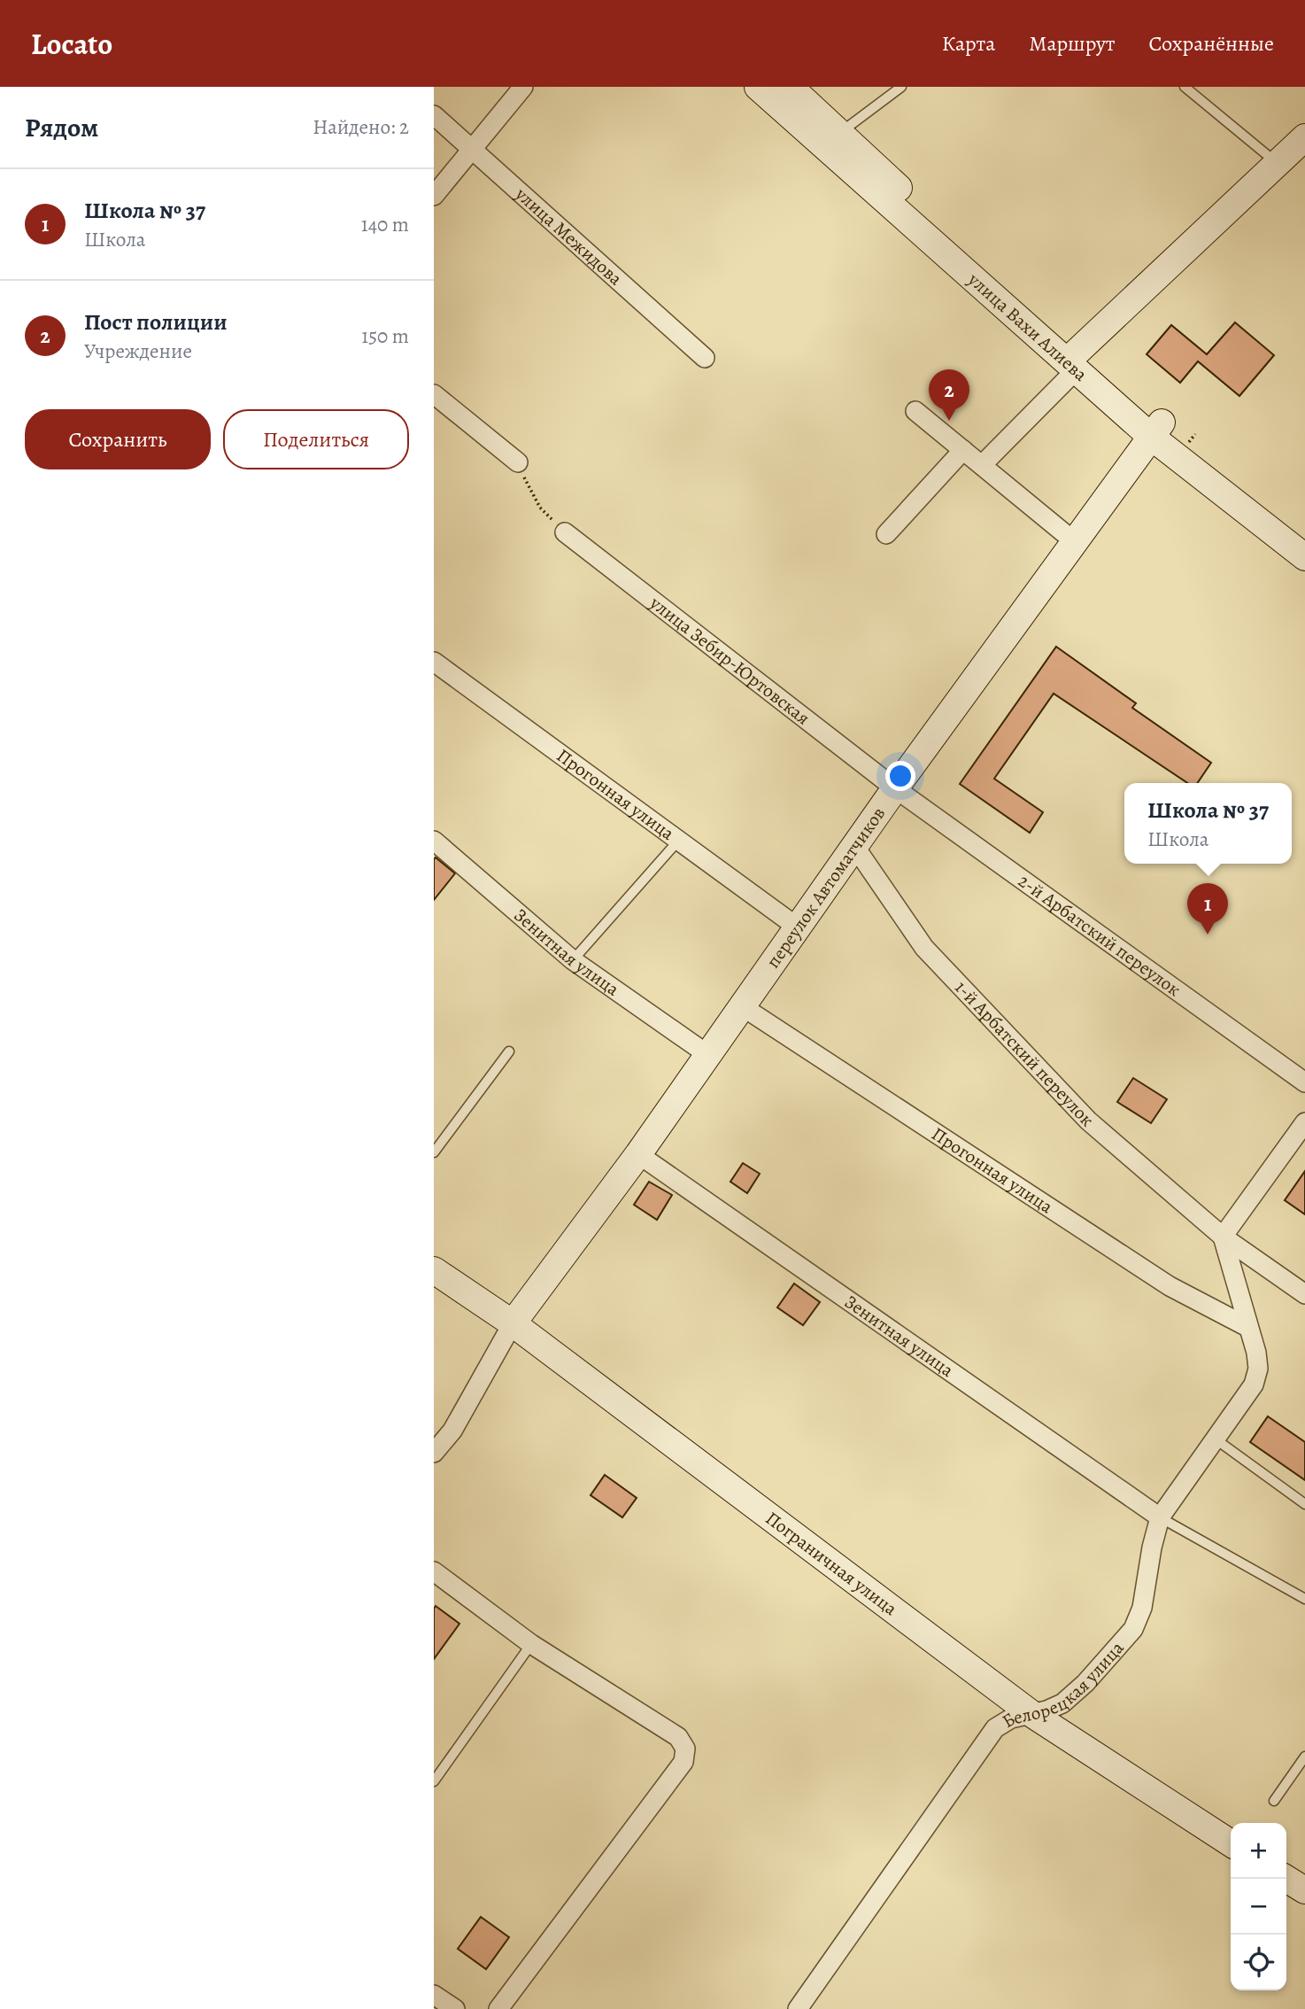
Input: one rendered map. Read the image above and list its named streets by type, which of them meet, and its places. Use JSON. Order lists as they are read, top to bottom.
{
  "streets": {
    "street": [
      "улица Межидова",
      "улица Вахи Алиева",
      "улица Зебир-Юртовская",
      "Прогонная улица",
      "переулок Автоматчиков",
      "2-й Арбатский переулок",
      "Зенитная улица",
      "1-й Арбатский переулок",
      "Пограничная улица",
      "Белорецкая улица"
    ]
  },
  "crossings": [
    ["улица Вахи Алиева", "переулок Автоматчиков"],
    ["улица Зебир-Юртовская", "переулок Автоматчиков"],
    ["улица Зебир-Юртовская", "2-й Арбатский переулок"],
    ["Прогонная улица", "переулок Автоматчиков"],
    ["Прогонная улица", "Белорецкая улица"],
    ["переулок Автоматчиков", "2-й Арбатский переулок"],
    ["переулок Автоматчиков", "Зенитная улица"],
    ["переулок Автоматчиков", "1-й Арбатский переулок"],
    ["переулок Автоматчиков", "Пограничная улица"],
    ["Зенитная улица", "Белорецкая улица"],
    ["Пограничная улица", "Белорецкая улица"]
  ],
  "page": {
    "header": "Locato",
    "nav": ["Карта", "Маршрут", "Сохранённые"],
    "heading": ["Рядом", "Найдено: 2"],
    "list": [
      {
        "mark": "1",
        "name": "Школа № 37",
        "note": "Школа",
        "value": "140 m"
      },
      {
        "mark": "2",
        "name": "Пост полиции",
        "note": "Учреждение",
        "value": "150 m"
      }
    ],
    "pins": ["2", "1"],
    "buttons": ["Сохранить", "Поделиться"],
    "popup": ["Школа № 37", "Школа"],
    "map_buttons": ["+", "−"]
  }
}
